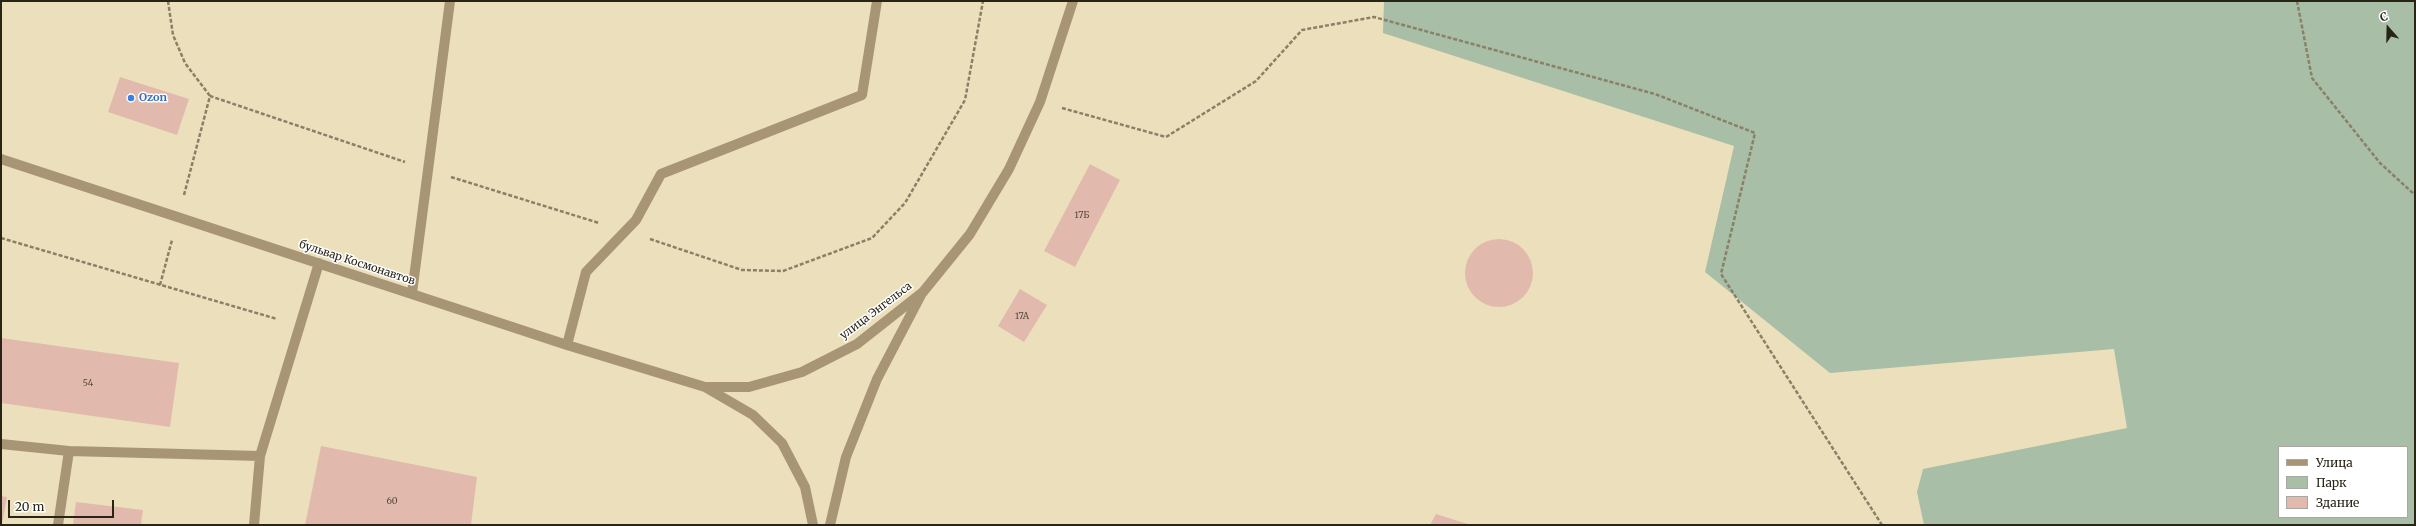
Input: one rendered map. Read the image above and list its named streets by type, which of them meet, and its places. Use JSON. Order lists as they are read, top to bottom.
{
  "streets": {
    "street": ["бульвар Космонавтов", "улица Энгельса"]
  },
  "crossings": [
    ["бульвар Космонавтов", "улица Энгельса"]
  ],
  "places": ["Ozon"],
  "house_numbers": [
    "17Б",
    "17А",
    "54",
    "60"
  ],
  "legend": ["Улица", "Парк", "Здание"],
  "scale_bar": "20 m",
  "north": "top"
}
